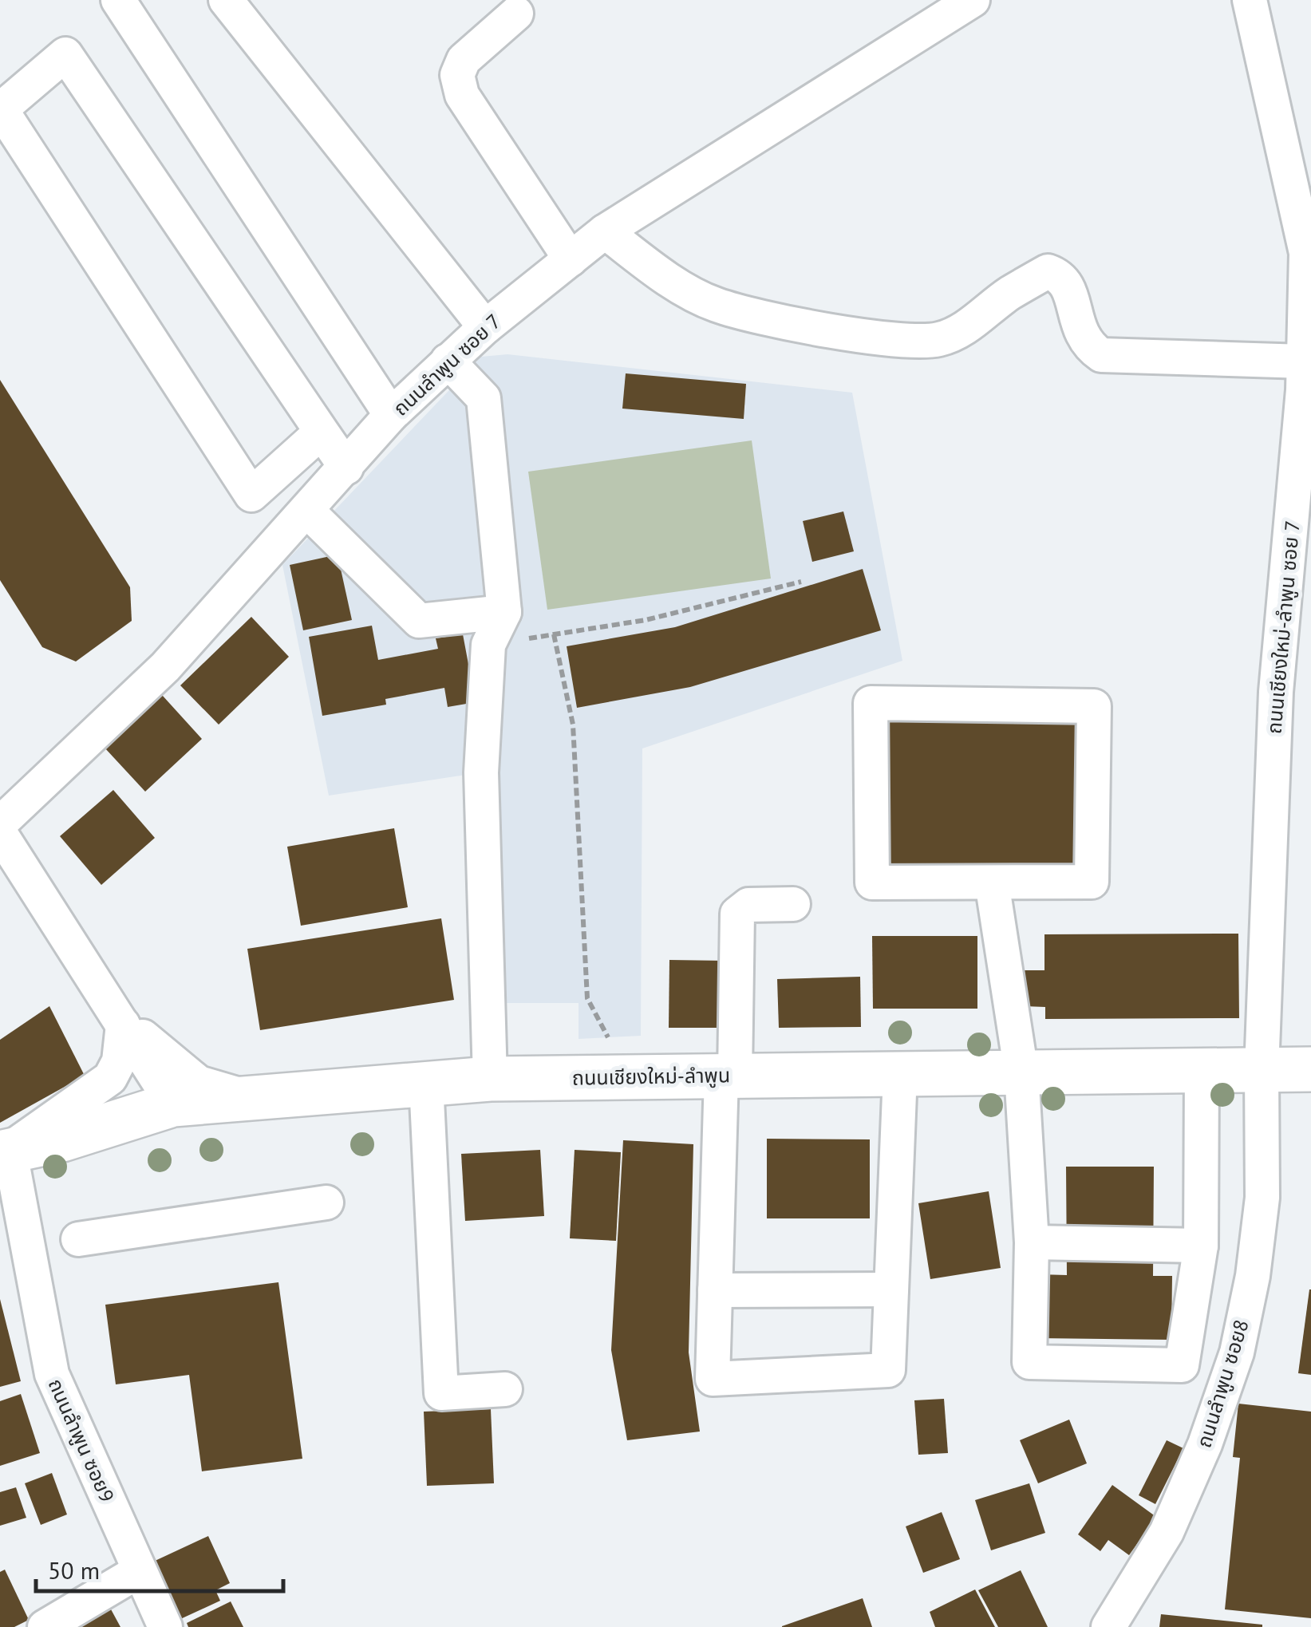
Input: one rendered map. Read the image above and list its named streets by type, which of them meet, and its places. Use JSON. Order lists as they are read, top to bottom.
{
  "streets": {
    "main road": ["ถนนเชียงใหม่-ลำพูน"],
    "street": [
      "ถนนลำพูน ซอย 7",
      "ถนนเชียงใหม่-ลำพูน ซอย 7",
      "ถนนลำพูน ซอย8",
      "ถนนลำพูน ซอย9"
    ]
  },
  "crossings": [
    ["ถนนเชียงใหม่-ลำพูน ซอย 7", "ถนนเชียงใหม่-ลำพูน"],
    ["ถนนเชียงใหม่-ลำพูน ซอย 7", "ถนนลำพูน ซอย8"],
    ["ถนนเชียงใหม่-ลำพูน", "ถนนลำพูน ซอย8"],
    ["ถนนเชียงใหม่-ลำพูน", "ถนนลำพูน ซอย9"]
  ],
  "scale_bar": "50 m"
}
